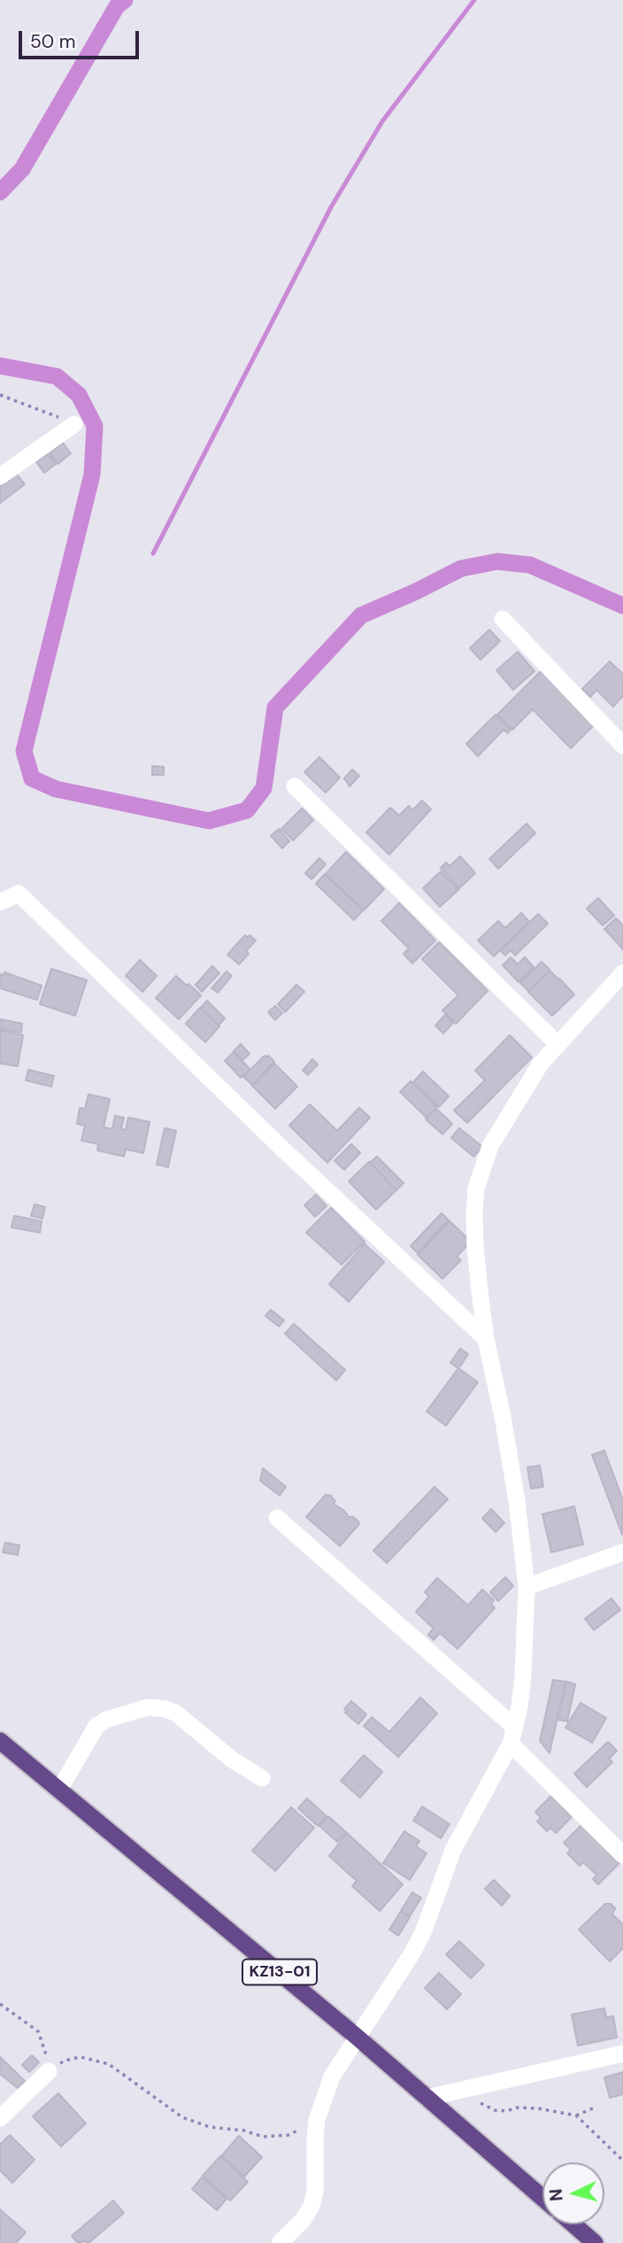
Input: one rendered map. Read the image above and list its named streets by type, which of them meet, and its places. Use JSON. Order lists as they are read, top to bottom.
{
  "streets": {
    "highway": ["KZ13-01"]
  },
  "scale_bar": "50 m",
  "north": "left"
}
